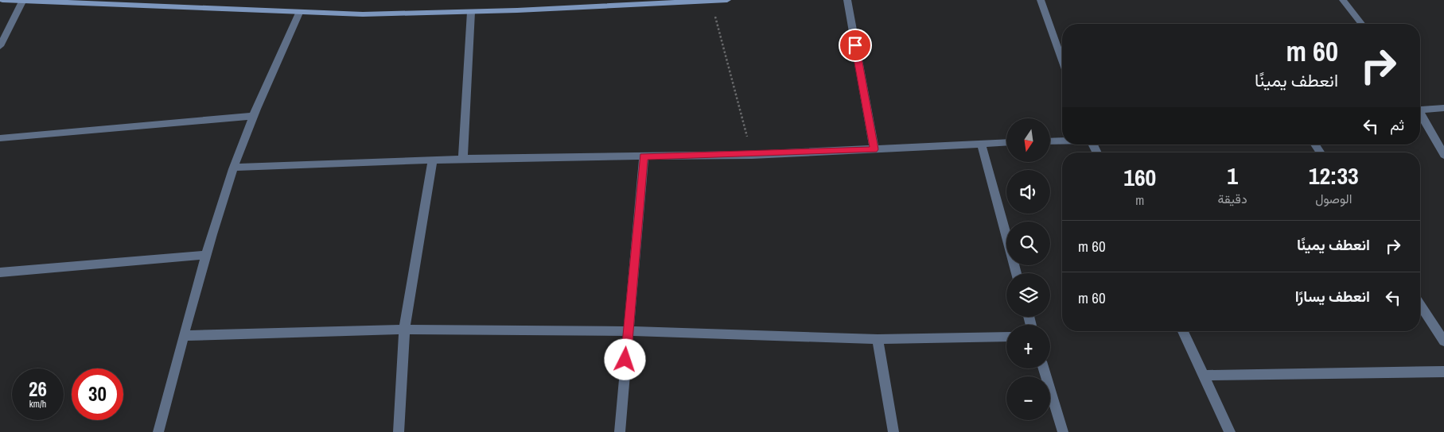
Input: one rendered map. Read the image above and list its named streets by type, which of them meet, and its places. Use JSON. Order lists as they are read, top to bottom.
{
  "north": "bottom",
  "page": {
    "turn": ["60 m", "انعطف يمينًا"],
    "then": "ثم",
    "map_buttons": ["+", "−"],
    "eta": [
      "12:33",
      "الوصول",
      "1",
      "دقيقة",
      "160",
      "m"
    ],
    "list": [
      {
        "name": "انعطف يمينًا",
        "value": "60 m"
      },
      {
        "name": "انعطف يسارًا",
        "value": "60 m"
      }
    ],
    "speed": "26 km/h",
    "limit": "30"
  }
}
